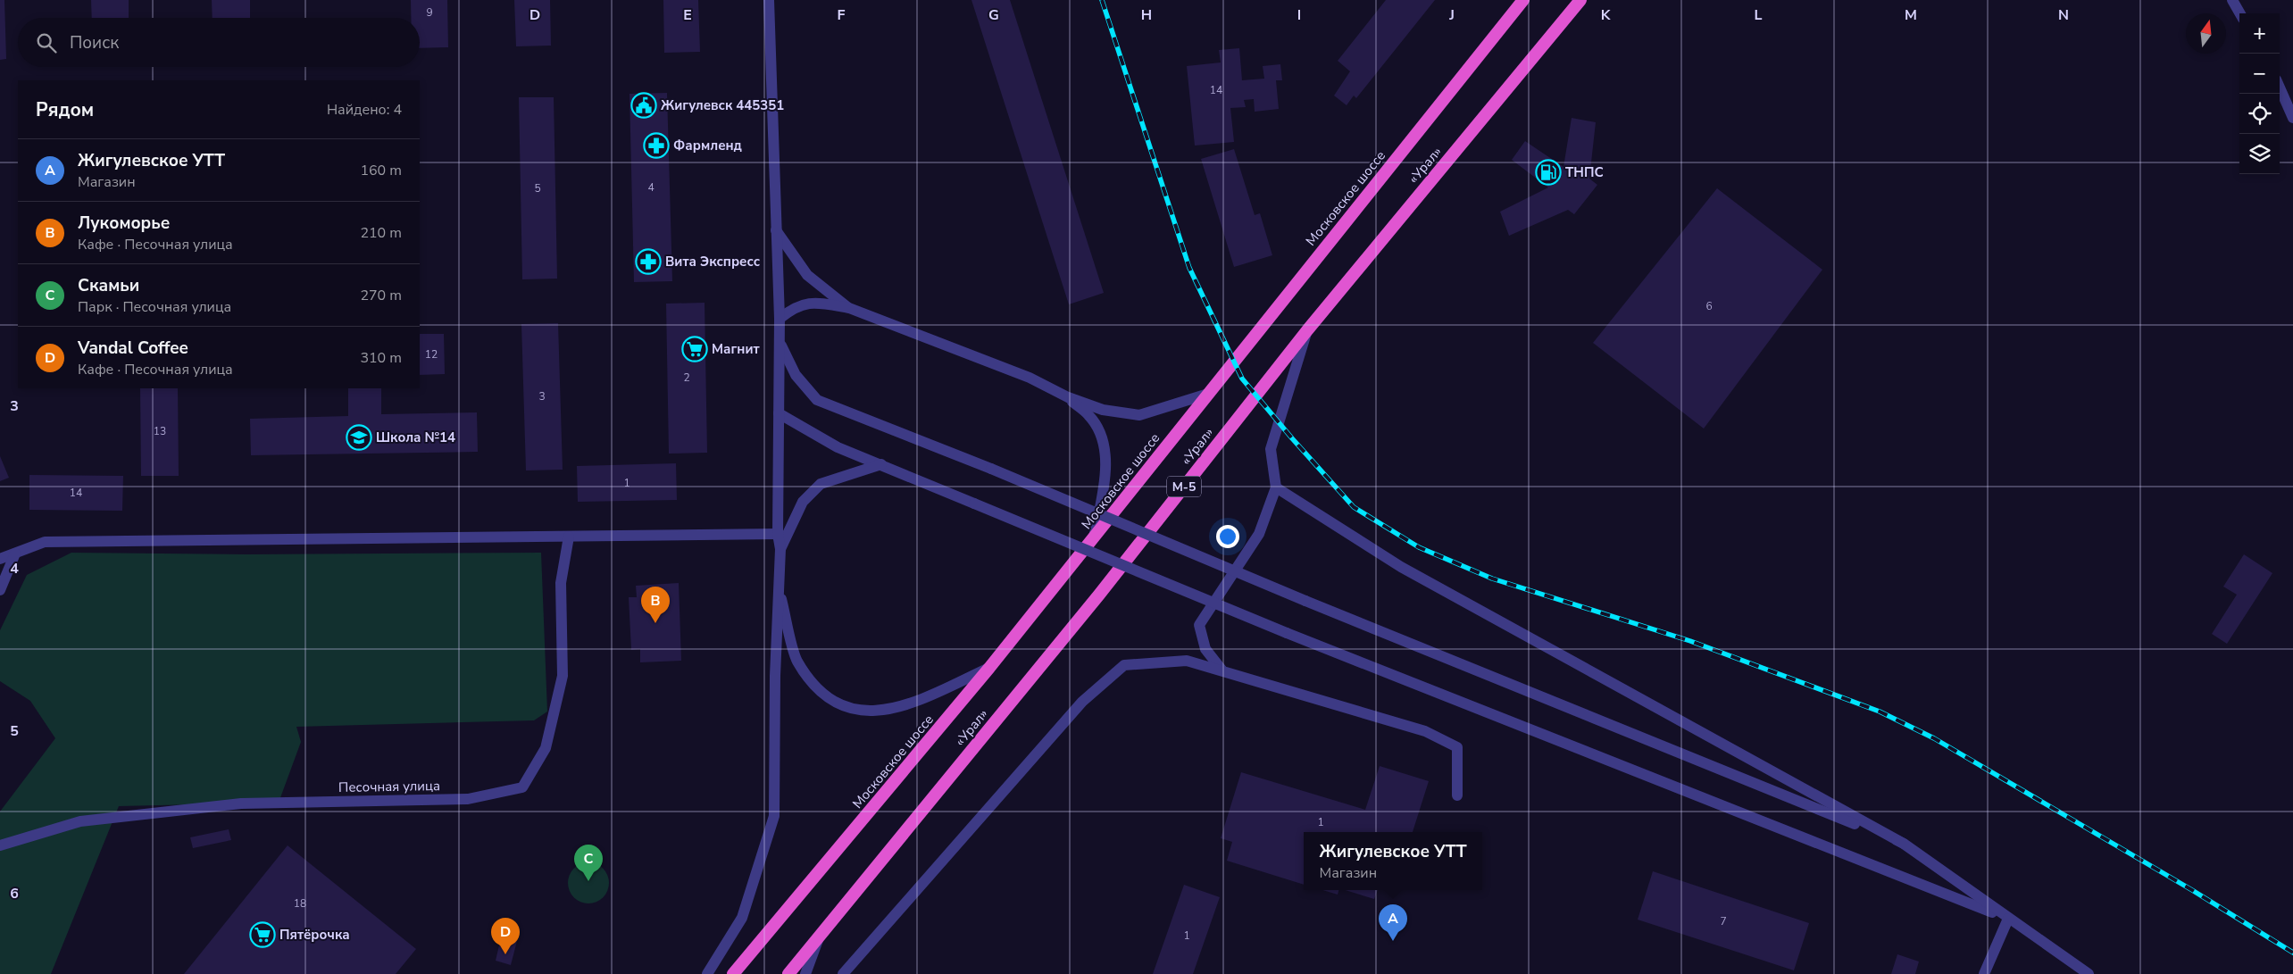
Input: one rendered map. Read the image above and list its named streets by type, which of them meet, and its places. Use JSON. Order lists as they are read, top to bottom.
{
  "streets": {
    "highway": ["«Урал»", "Московское шоссе", "М-5"],
    "street": ["Песочная улица"]
  },
  "places": {
    "public building": ["Жигулевск 445351"],
    "pharmacy": ["Фармленд", "Вита Экспресс"],
    "fuel station": ["ТНПС"],
    "supermarket": ["Магнит", "Пятёрочка"],
    "school or university": ["Школа №14"]
  },
  "house_numbers": [
    "9",
    "14",
    "4",
    "5",
    "6",
    "12",
    "2",
    "3",
    "13",
    "1",
    "14",
    "1",
    "18",
    "7",
    "1"
  ],
  "north": "top",
  "page": {
    "map_buttons": ["+", "−"],
    "search": "Поиск",
    "heading": ["Рядом", "Найдено: 4"],
    "list": [
      {
        "mark": "A",
        "name": "Жигулевское УТТ",
        "note": "Магазин",
        "value": "160 m"
      },
      {
        "mark": "B",
        "name": "Лукоморье",
        "note": "Кафе · Песочная улица",
        "value": "210 m"
      },
      {
        "mark": "C",
        "name": "Скамьи",
        "note": "Парк · Песочная улица",
        "value": "270 m"
      },
      {
        "mark": "D",
        "name": "Vandal Coffee",
        "note": "Кафе · Песочная улица",
        "value": "310 m"
      }
    ],
    "pins": [
      "B",
      "C",
      "A",
      "D"
    ],
    "popup": ["Жигулевское УТТ", "Магазин"]
  },
  "grid": {
    "columns": [
      "D",
      "E",
      "F",
      "G",
      "H",
      "I",
      "J",
      "K",
      "L",
      "M",
      "N"
    ],
    "rows": [
      "3",
      "4",
      "5",
      "6"
    ]
  }
}
